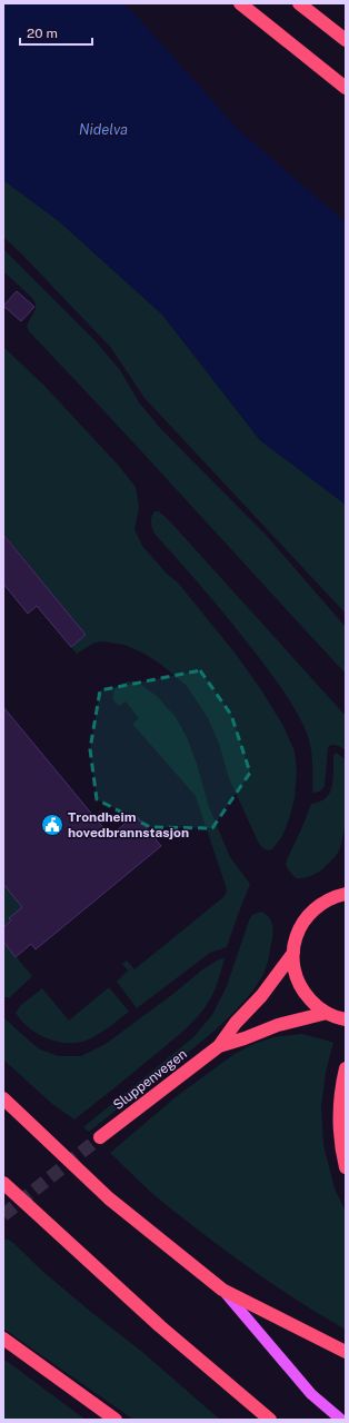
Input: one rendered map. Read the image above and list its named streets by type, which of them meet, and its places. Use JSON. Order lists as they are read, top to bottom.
{
  "streets": {
    "highway": ["Sluppenvegen"]
  },
  "water": ["Nidelva"],
  "places": {
    "public building": ["Trondheim hovedbrannstasjon"]
  },
  "scale_bar": "20 m"
}
